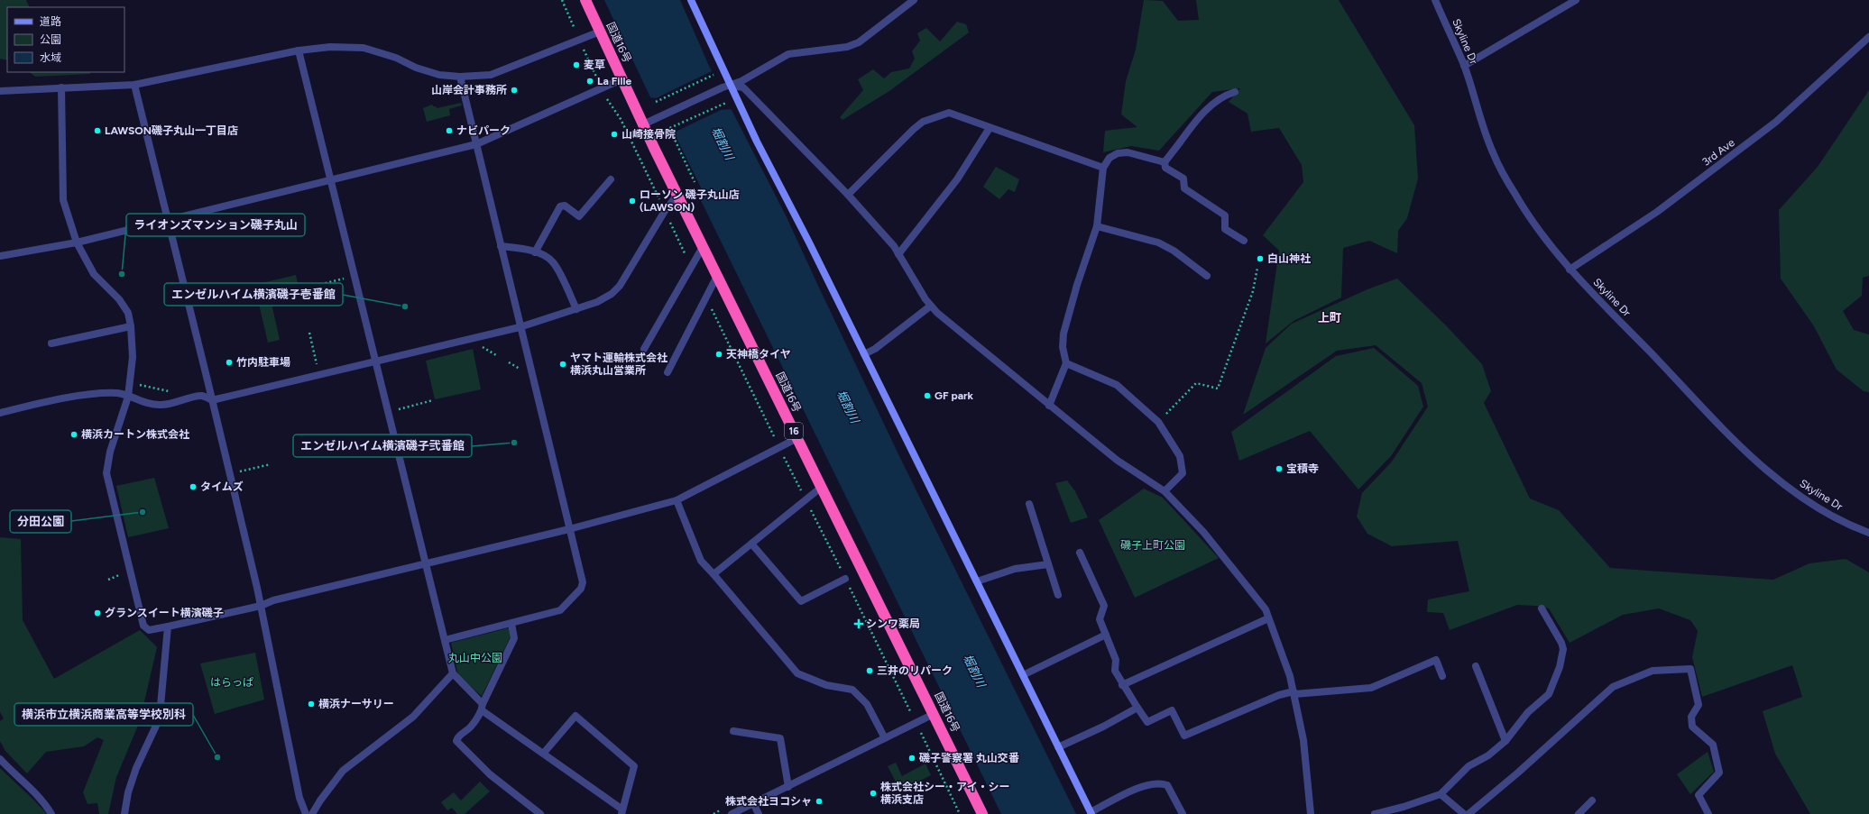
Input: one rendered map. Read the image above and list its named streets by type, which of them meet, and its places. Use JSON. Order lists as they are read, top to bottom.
{
  "streets": {
    "highway": ["国道16号", "16"],
    "street": ["Skyline Dr", "3rd Ave"]
  },
  "crossings": [
    ["Skyline Dr", "3rd Ave"]
  ],
  "districts": ["上町"],
  "water": ["堀割川"],
  "parks": ["磯子上町公園", "丸山中公園", "はらっぱ"],
  "places": {
    "other": [
      "麦草",
      "La Fille",
      "山岸会計事務所",
      "LAWSON磯子丸山一丁目店",
      "ナビパーク",
      "山崎接骨院",
      "ローソン 磯子丸山店 (LAWSON)",
      "白山神社",
      "ライオンズマンション磯子丸山",
      "エンゼルハイム横濱磯子壱番館",
      "天神橋タイヤ",
      "竹内駐車場",
      "ヤマト運輸株式会社 横浜丸山営業所",
      "GF park",
      "横浜カートン株式会社",
      "エンゼルハイム横濱磯子弐番館",
      "宝積寺",
      "タイムズ",
      "分田公園",
      "グランスイート横濱磯子",
      "三井のリパーク",
      "横浜ナーサリー",
      "横浜市立横浜商業高等学校別科",
      "磯子警察署 丸山交番",
      "株式会社シー・アイ・シー 横浜支店",
      "株式会社ヨコシャ"
    ],
    "health": ["シンワ薬局"]
  },
  "legend": ["道路", "公園", "水域"]
}
